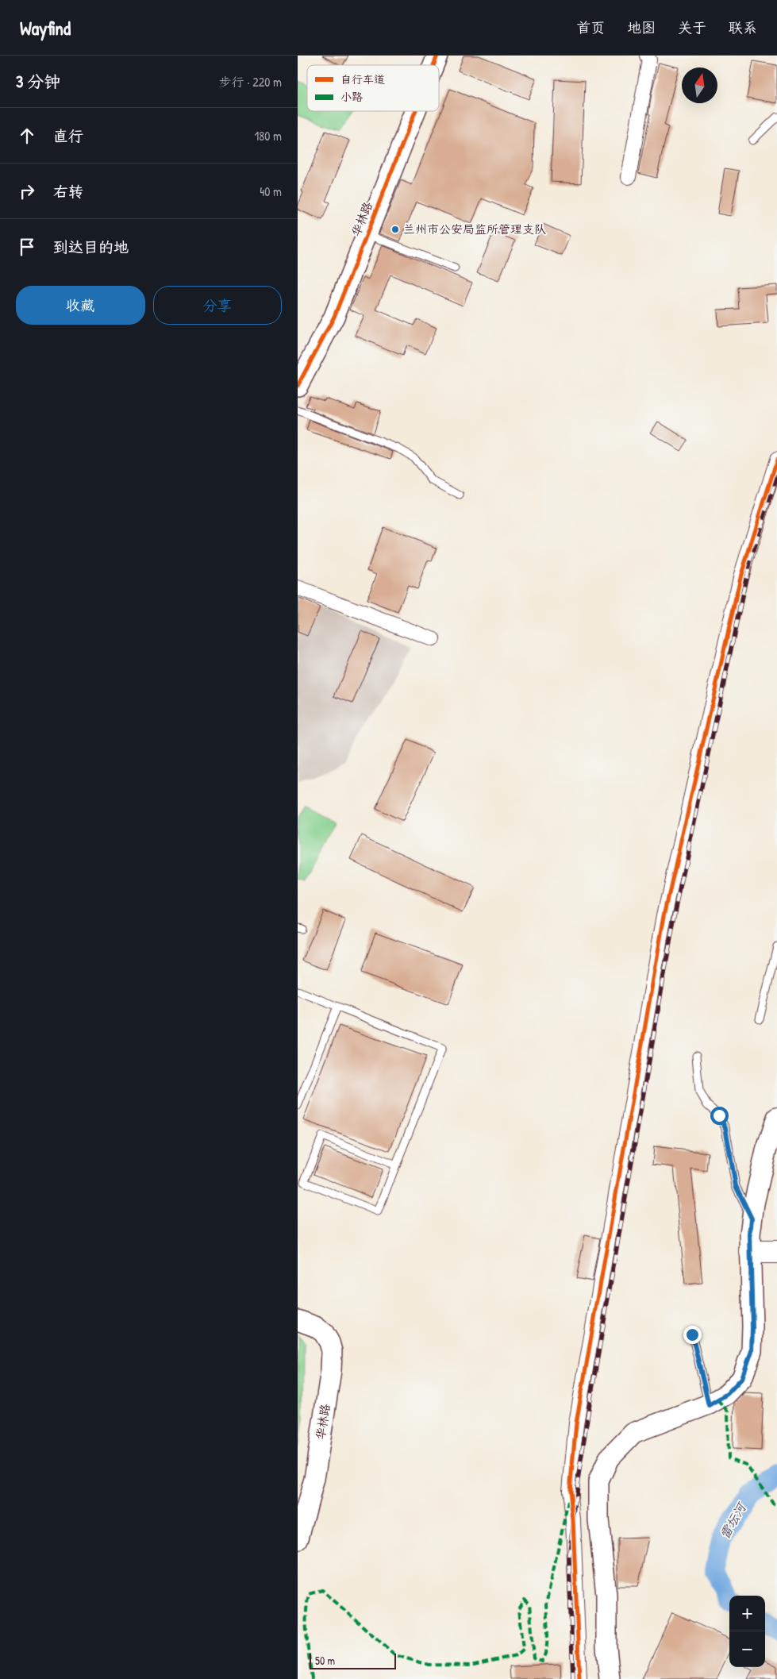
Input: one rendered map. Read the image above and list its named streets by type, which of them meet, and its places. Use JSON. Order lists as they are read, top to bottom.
{
  "streets": {
    "street": ["华林路"]
  },
  "water": ["雷坛河"],
  "places": ["兰州市公安局监所管理支队"],
  "legend": ["自行车道", "小路"],
  "scale_bar": "50 m",
  "north": "top",
  "page": {
    "header": "Wayfind",
    "nav": [
      "首页",
      "地图",
      "关于",
      "联系"
    ],
    "heading": ["3 分钟", "步行 · 220 m"],
    "list": [
      ["直行", "180 m"],
      ["右转", "40 m"],
      "到达目的地"
    ],
    "buttons": ["收藏", "分享"],
    "map_buttons": ["+", "−"],
    "scale": "50 m"
  }
}
